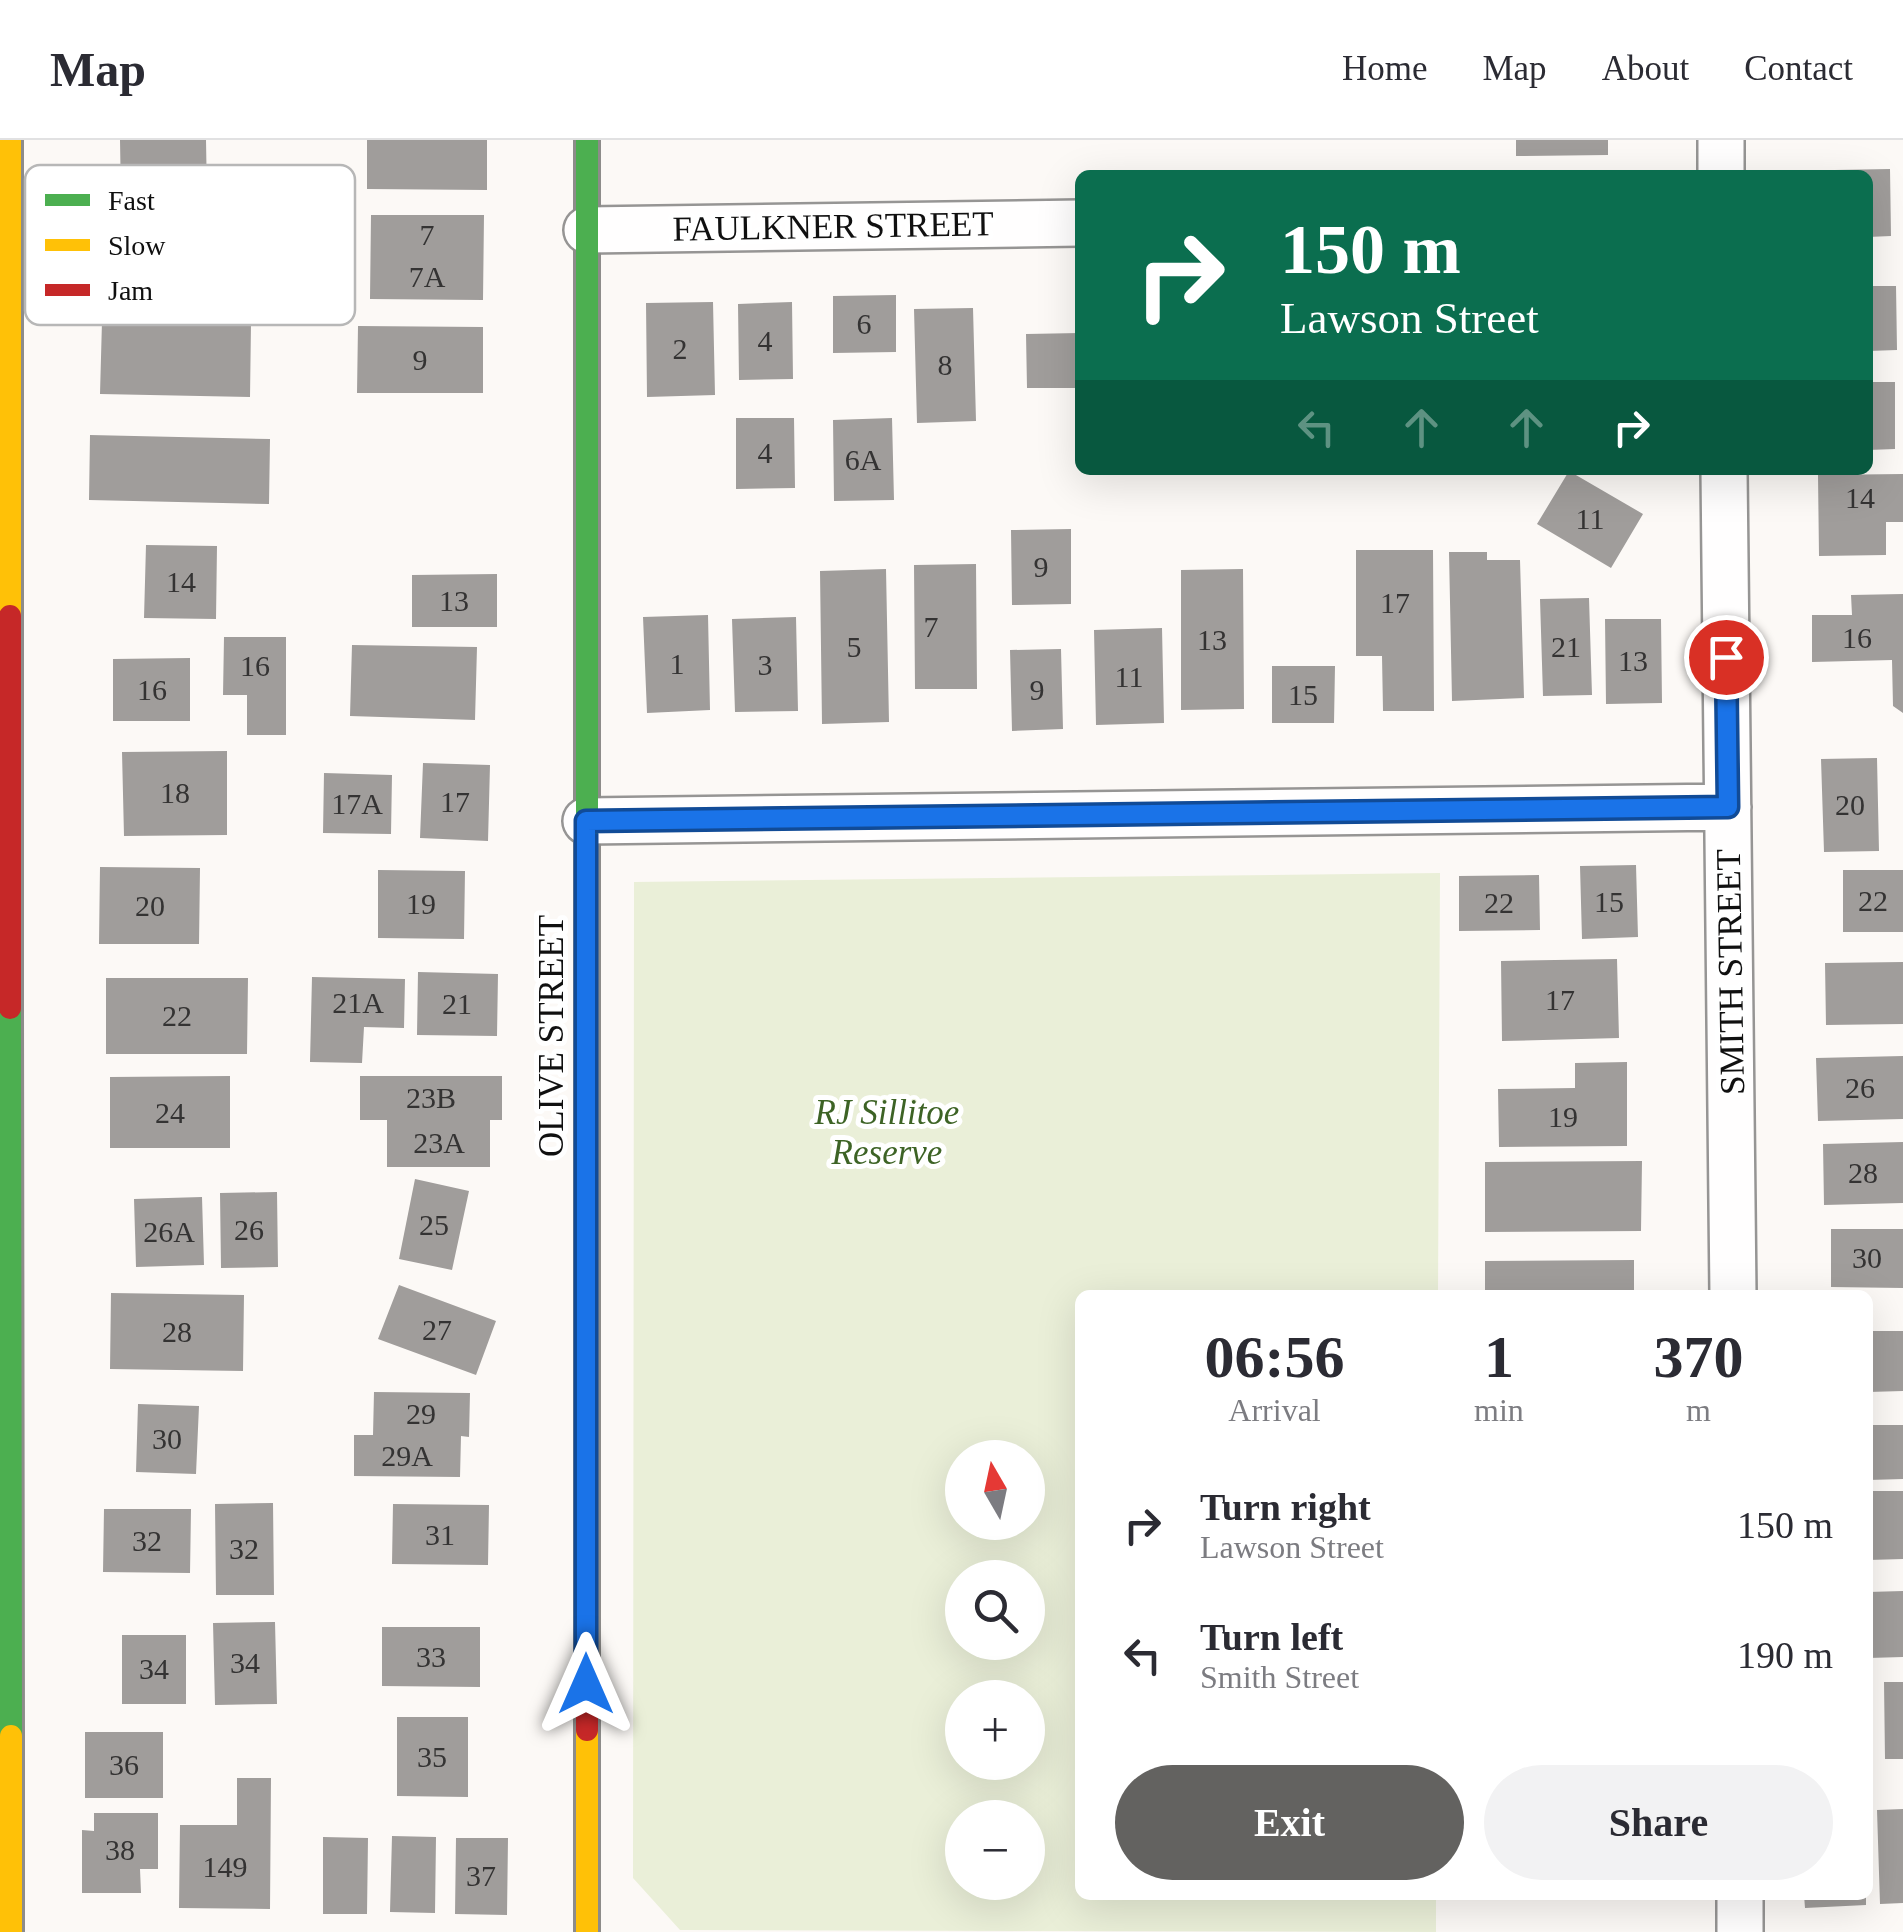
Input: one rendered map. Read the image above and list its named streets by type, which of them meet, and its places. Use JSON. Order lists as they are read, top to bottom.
{
  "streets": {
    "street": ["FAULKNER STREET", "SMITH STREET", "OLIVE STREET"]
  },
  "crossings": [
    ["FAULKNER STREET", "OLIVE STREET"]
  ],
  "parks": ["RJ Sillitoe Reserve"],
  "house_numbers": [
    "7",
    "7A",
    "6",
    "4",
    "2",
    "9",
    "8",
    "4",
    "6A",
    "14",
    "11",
    "9",
    "14",
    "13",
    "17",
    "7",
    "16",
    "13",
    "5",
    "21",
    "13",
    "1",
    "3",
    "16",
    "11",
    "16",
    "9",
    "15",
    "18",
    "17",
    "17A",
    "20",
    "22",
    "15",
    "22",
    "19",
    "20",
    "17",
    "21A",
    "21",
    "22",
    "26",
    "23B",
    "24",
    "19",
    "23A",
    "28",
    "25",
    "26",
    "26A",
    "30",
    "27",
    "28",
    "29",
    "30",
    "29A",
    "31",
    "32",
    "32",
    "33",
    "34",
    "34",
    "35",
    "36",
    "38",
    "149",
    "37"
  ],
  "legend": ["Fast", "Slow", "Jam"],
  "north": "top",
  "page": {
    "header": "Map",
    "nav": [
      "Home",
      "Map",
      "About",
      "Contact"
    ],
    "turn": ["150 m", "Lawson Street"],
    "eta": [
      "06:56",
      "Arrival",
      "1",
      "min",
      "370",
      "m"
    ],
    "map_buttons": ["+", "−"],
    "list": [
      {
        "name": "Turn right",
        "note": "Lawson Street",
        "value": "150 m"
      },
      {
        "name": "Turn left",
        "note": "Smith Street",
        "value": "190 m"
      }
    ],
    "buttons": ["Exit", "Share"]
  }
}
